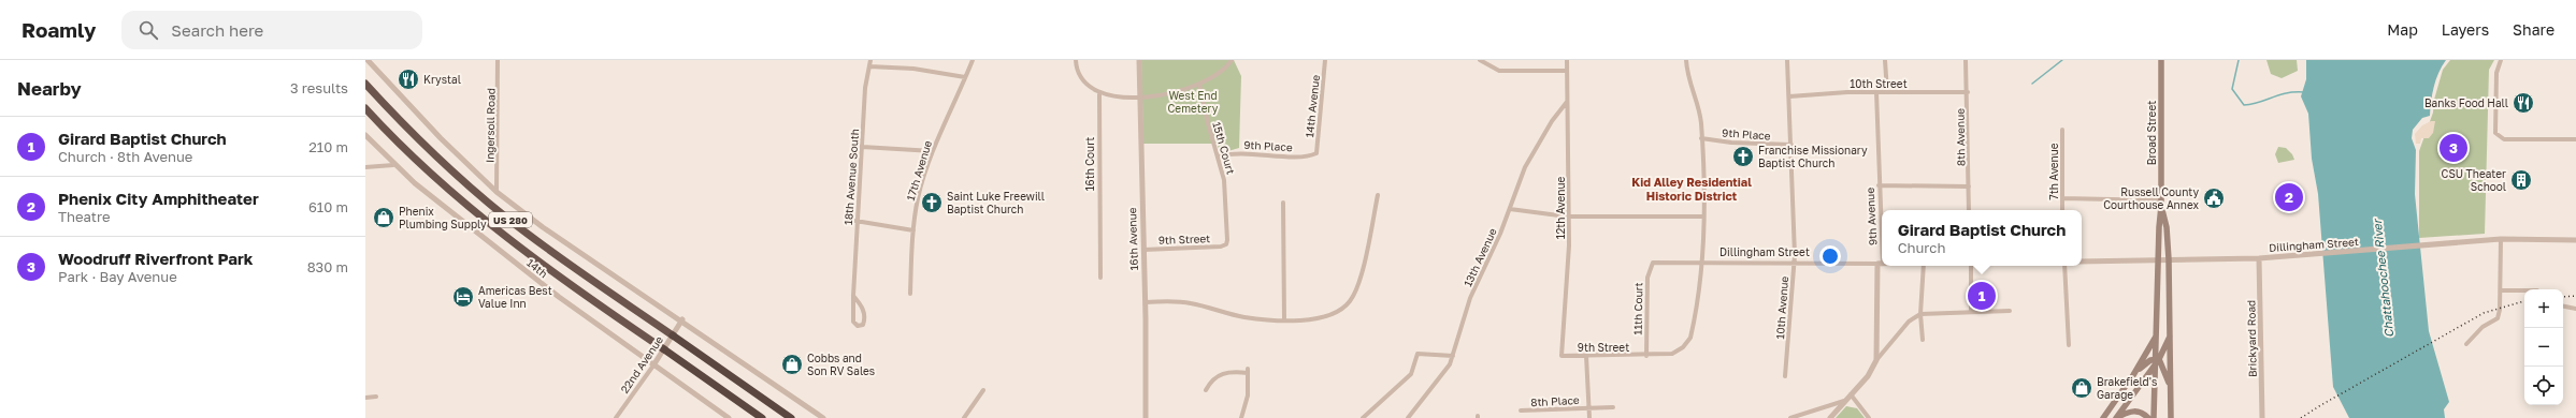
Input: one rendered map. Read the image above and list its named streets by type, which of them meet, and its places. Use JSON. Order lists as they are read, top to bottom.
{
  "streets": {
    "highway": ["US 280"],
    "main road": ["Broad Street"],
    "street": [
      "10th Street",
      "14th Avenue",
      "Ingersoll Road",
      "9th Place",
      "8th Avenue",
      "15th Court",
      "16th Court",
      "17th Avenue",
      "7th Avenue",
      "18th Avenue South",
      "12th Avenue",
      "9th Avenue",
      "16th Avenue",
      "9th Street",
      "Dillingham Street",
      "13th Avenue",
      "14th",
      "10th Avenue",
      "11th Court",
      "Brickyard Road",
      "22nd Avenue",
      "8th Place"
    ]
  },
  "crossings": [
    ["10th Street", "8th Avenue"],
    ["10th Street", "9th Avenue"],
    ["10th Street", "10th Avenue"],
    ["14th Avenue", "9th Place"],
    ["9th Place", "15th Court"],
    ["9th Place", "10th Avenue"],
    ["15th Court", "9th Street"],
    ["12th Avenue", "9th Street"],
    ["12th Avenue", "13th Avenue"],
    ["9th Avenue", "Dillingham Street"],
    ["US 280", "22nd Avenue"],
    ["16th Avenue", "9th Street"],
    ["9th Street", "11th Court"],
    ["Dillingham Street", "10th Avenue"],
    ["Dillingham Street", "11th Court"],
    ["Dillingham Street", "Brickyard Road"],
    ["14th", "22nd Avenue"]
  ],
  "districts": ["Kid Alley Residential Historic District"],
  "water": ["Chattahoochee River"],
  "parks": ["West End Cemetery"],
  "places": {
    "restaurant": ["Krystal", "Banks Food Hall"],
    "church": ["Franchise Missionary Baptist Church", "Saint Luke Freewill Baptist Church"],
    "building": ["CSU Theater School"],
    "public building": ["Russell County Courthouse Annex"],
    "shop": ["Phenix Plumbing Supply", "Cobbs and Son RV Sales", "Brakefield's Garage"],
    "hotel": ["Americas Best Value Inn"]
  },
  "page": {
    "header": "Roamly",
    "search": "Search here",
    "nav": ["Map", "Layers", "Share"],
    "heading": ["Nearby", "3 results"],
    "list": [
      {
        "mark": "1",
        "name": "Girard Baptist Church",
        "note": "Church · 8th Avenue",
        "value": "210 m"
      },
      {
        "mark": "2",
        "name": "Phenix City Amphitheater",
        "note": "Theatre",
        "value": "610 m"
      },
      {
        "mark": "3",
        "name": "Woodruff Riverfront Park",
        "note": "Park · Bay Avenue",
        "value": "830 m"
      }
    ],
    "pins": ["3", "2", "1"],
    "popup": ["Girard Baptist Church", "Church"],
    "map_buttons": ["+", "−"]
  }
}
